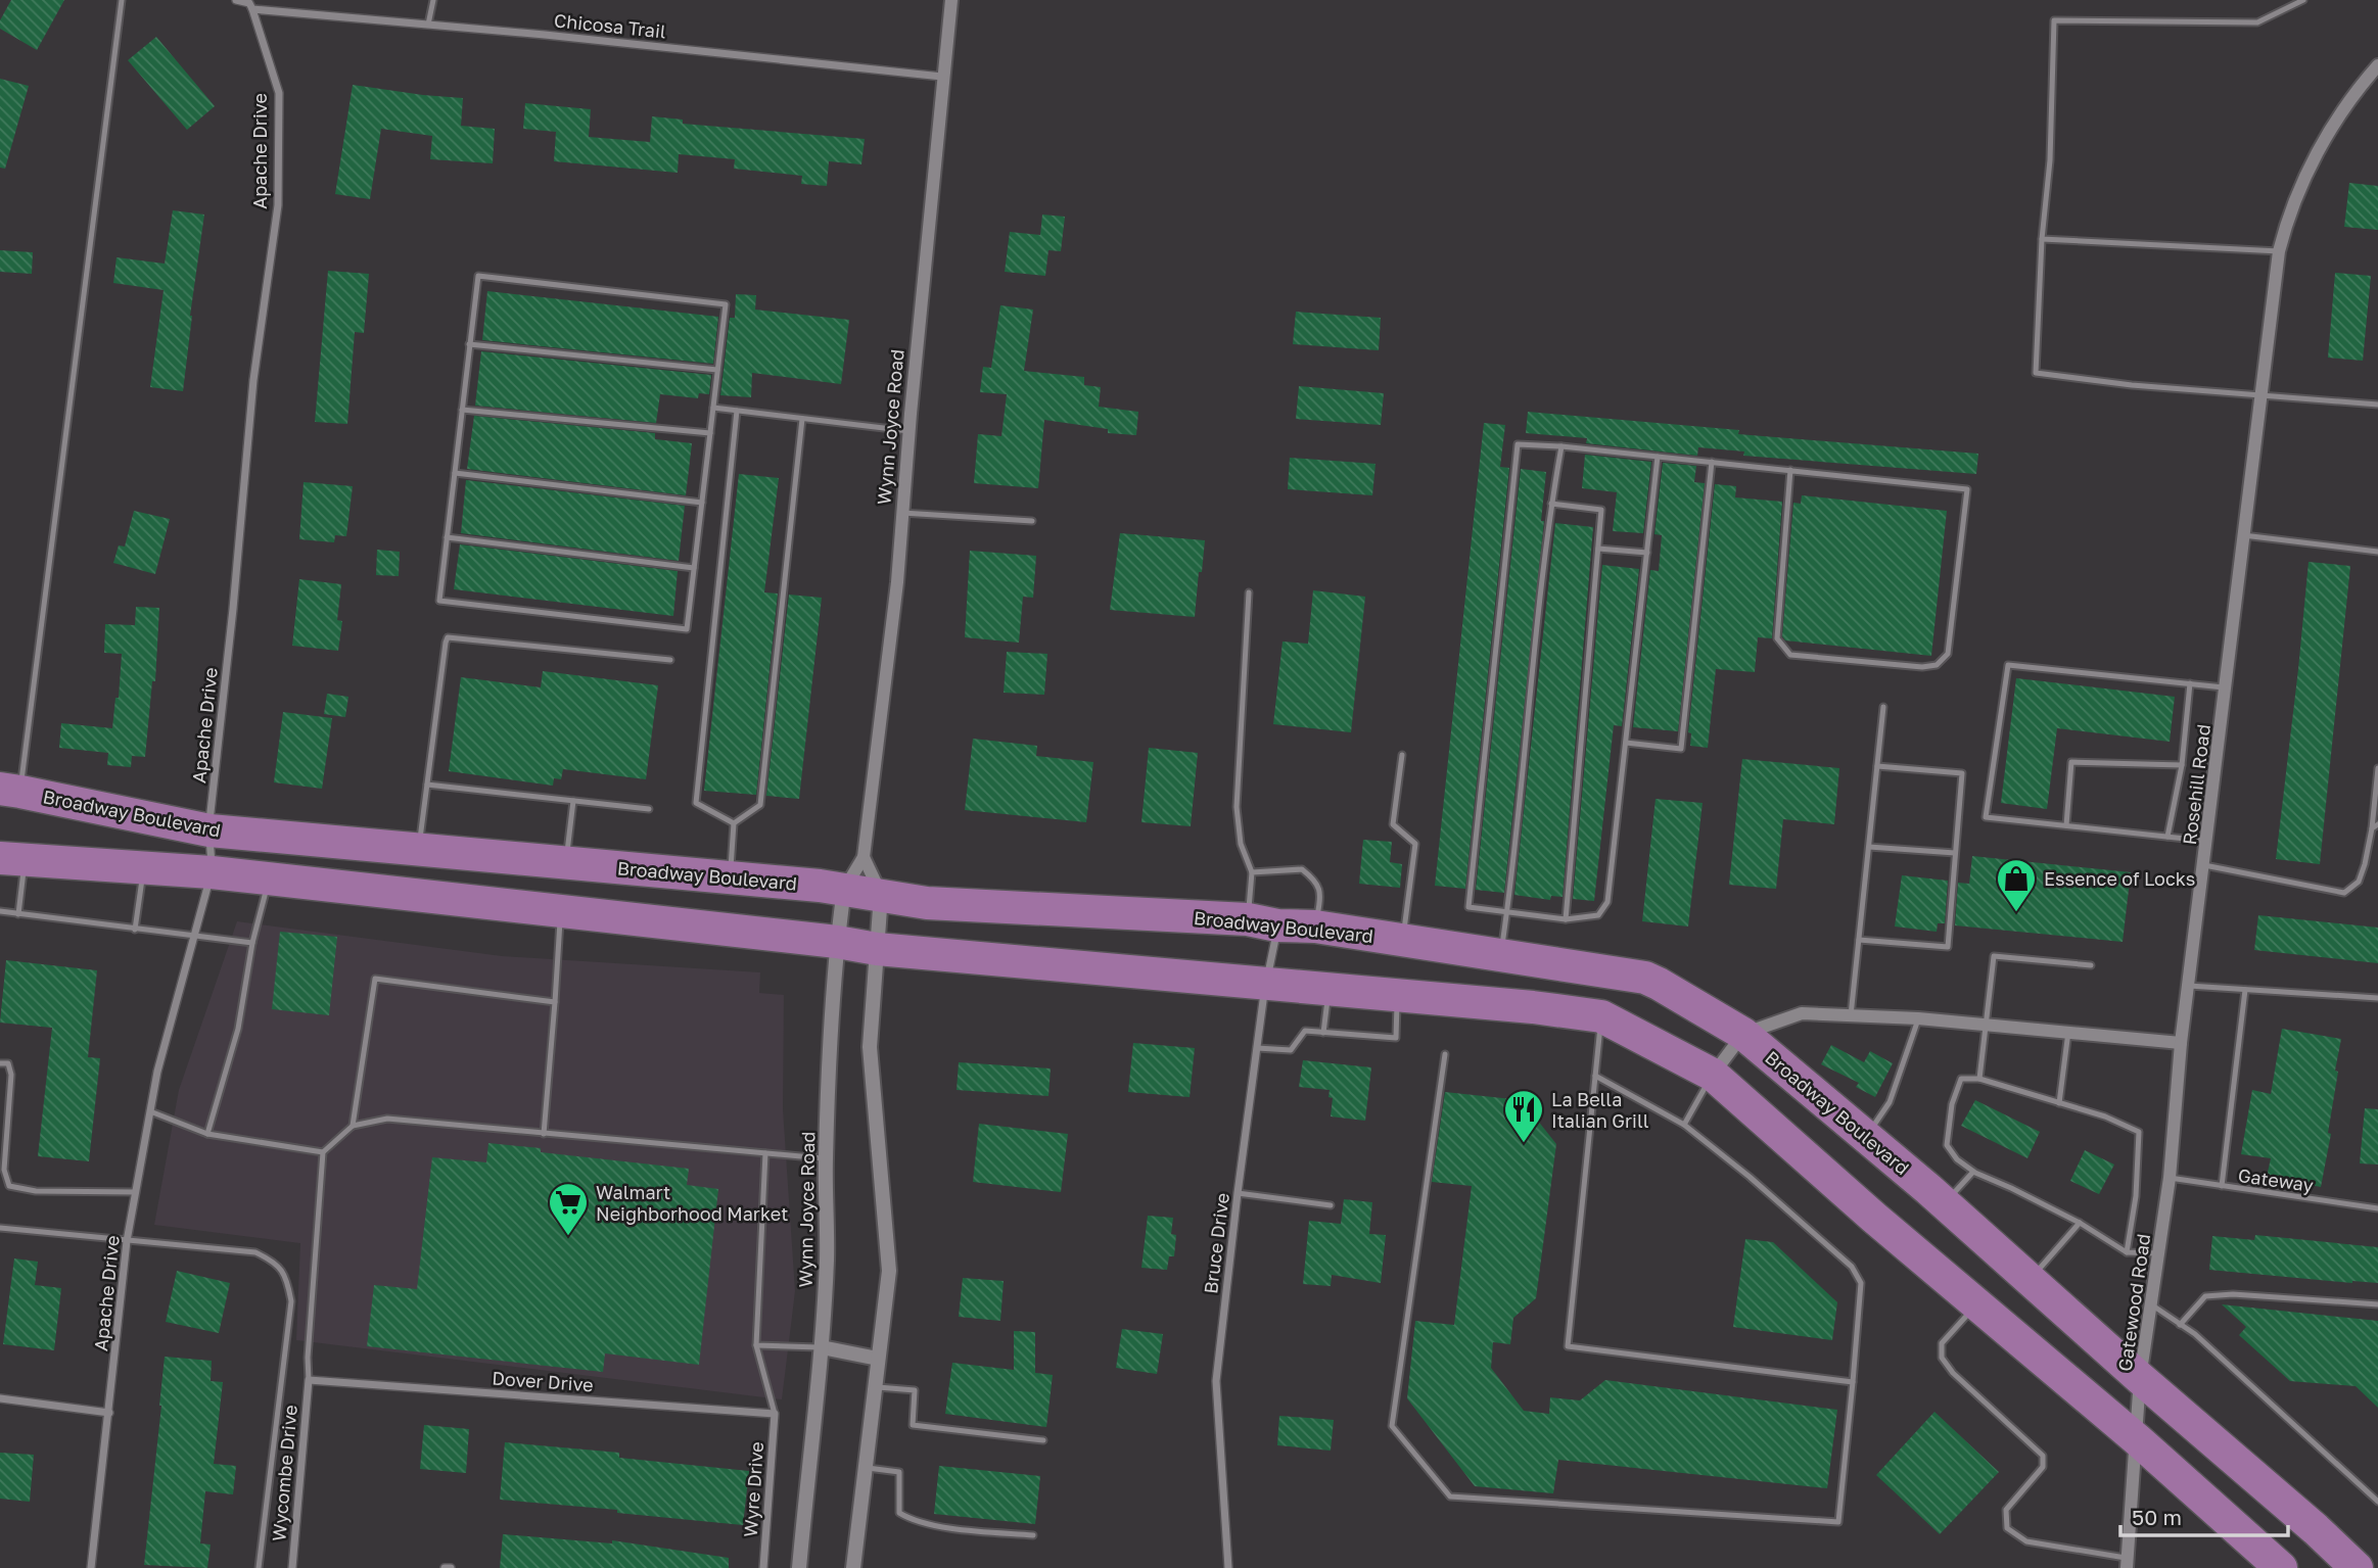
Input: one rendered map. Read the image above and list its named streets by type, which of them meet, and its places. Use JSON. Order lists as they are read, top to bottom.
{
  "streets": {
    "main road": ["Wynn Joyce Road", "Broadway Boulevard"],
    "street": [
      "Chicosa Trail",
      "Apache Drive",
      "Rosehill Road",
      "Bruce Drive",
      "Gatewood Road",
      "Dover Drive",
      "Wycombe Drive",
      "Wyre Drive"
    ],
    "lane": ["Gateway"]
  },
  "crossings": [
    ["Chicosa Trail", "Apache Drive"],
    ["Chicosa Trail", "Wynn Joyce Road"],
    ["Apache Drive", "Broadway Boulevard"],
    ["Wynn Joyce Road", "Broadway Boulevard"],
    ["Rosehill Road", "Gatewood Road"],
    ["Broadway Boulevard", "Bruce Drive"],
    ["Broadway Boulevard", "Gatewood Road"],
    ["Gateway", "Gatewood Road"],
    ["Dover Drive", "Wycombe Drive"],
    ["Dover Drive", "Wyre Drive"]
  ],
  "places": {
    "shop": ["Essence of Locks"],
    "restaurant": ["La Bella Italian Grill"],
    "supermarket": ["Walmart Neighborhood Market"]
  },
  "scale_bar": "50 m"
}
